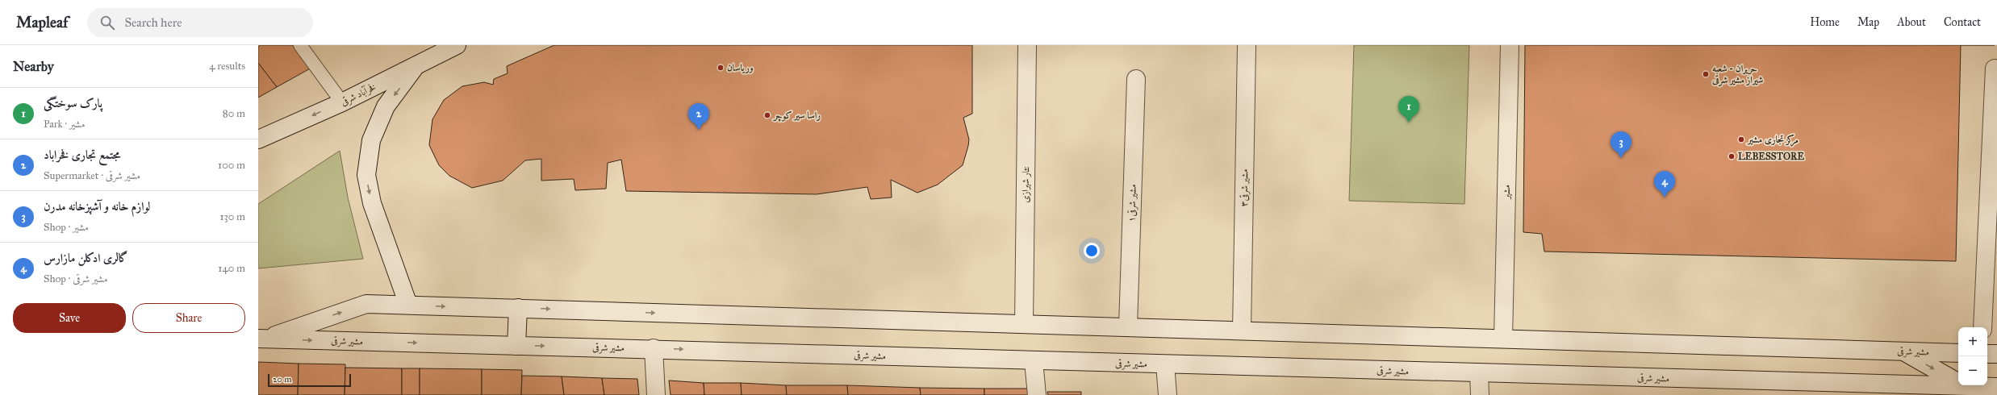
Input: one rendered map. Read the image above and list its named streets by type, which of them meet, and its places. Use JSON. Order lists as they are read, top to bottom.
{
  "streets": {
    "main road": [
      "فخرآباد شرقی",
      "نثار شیرازی",
      "۳مشیر شرقی",
      "مشیر",
      "۱مشیر شرقی",
      "مشیر شرقی"
    ]
  },
  "crossings": [
    ["نثار شیرازی", "مشیر شرقی"],
    ["۳مشیر شرقی", "مشیر شرقی"],
    ["مشیر", "مشیر شرقی"],
    ["۱مشیر شرقی", "مشیر شرقی"]
  ],
  "one_way": ["فخرآباد شرقی", "مشیر شرقی"],
  "places": [
    "وریاسان",
    "حریران - شعبه شیراز مشیر شرقی",
    "راسا سیر کوچر",
    "مرکز تجاری مشیر",
    "LEBESSTORE"
  ],
  "scale_bar": "20 m",
  "page": {
    "header": "Mapleaf",
    "search": "Search here",
    "nav": [
      "Home",
      "Map",
      "About",
      "Contact"
    ],
    "heading": ["Nearby", "4 results"],
    "list": [
      {
        "mark": "1",
        "name": "پارک سوختگی",
        "note": "Park · مشیر",
        "value": "80 m"
      },
      {
        "mark": "2",
        "name": "مجتمع تجاری فخراباد",
        "note": "Supermarket · مشیر شرقی",
        "value": "100 m"
      },
      {
        "mark": "3",
        "name": "لوازم خانه و آشپزخانه مدرن",
        "note": "Shop · مشیر",
        "value": "130 m"
      },
      {
        "mark": "4",
        "name": "گالری ادکلن مازارس",
        "note": "Shop · مشیر شرقی",
        "value": "140 m"
      }
    ],
    "pins": [
      "1",
      "2",
      "3",
      "4"
    ],
    "buttons": ["Save", "Share"],
    "map_buttons": ["+", "−"],
    "scale": "20 m"
  }
}
